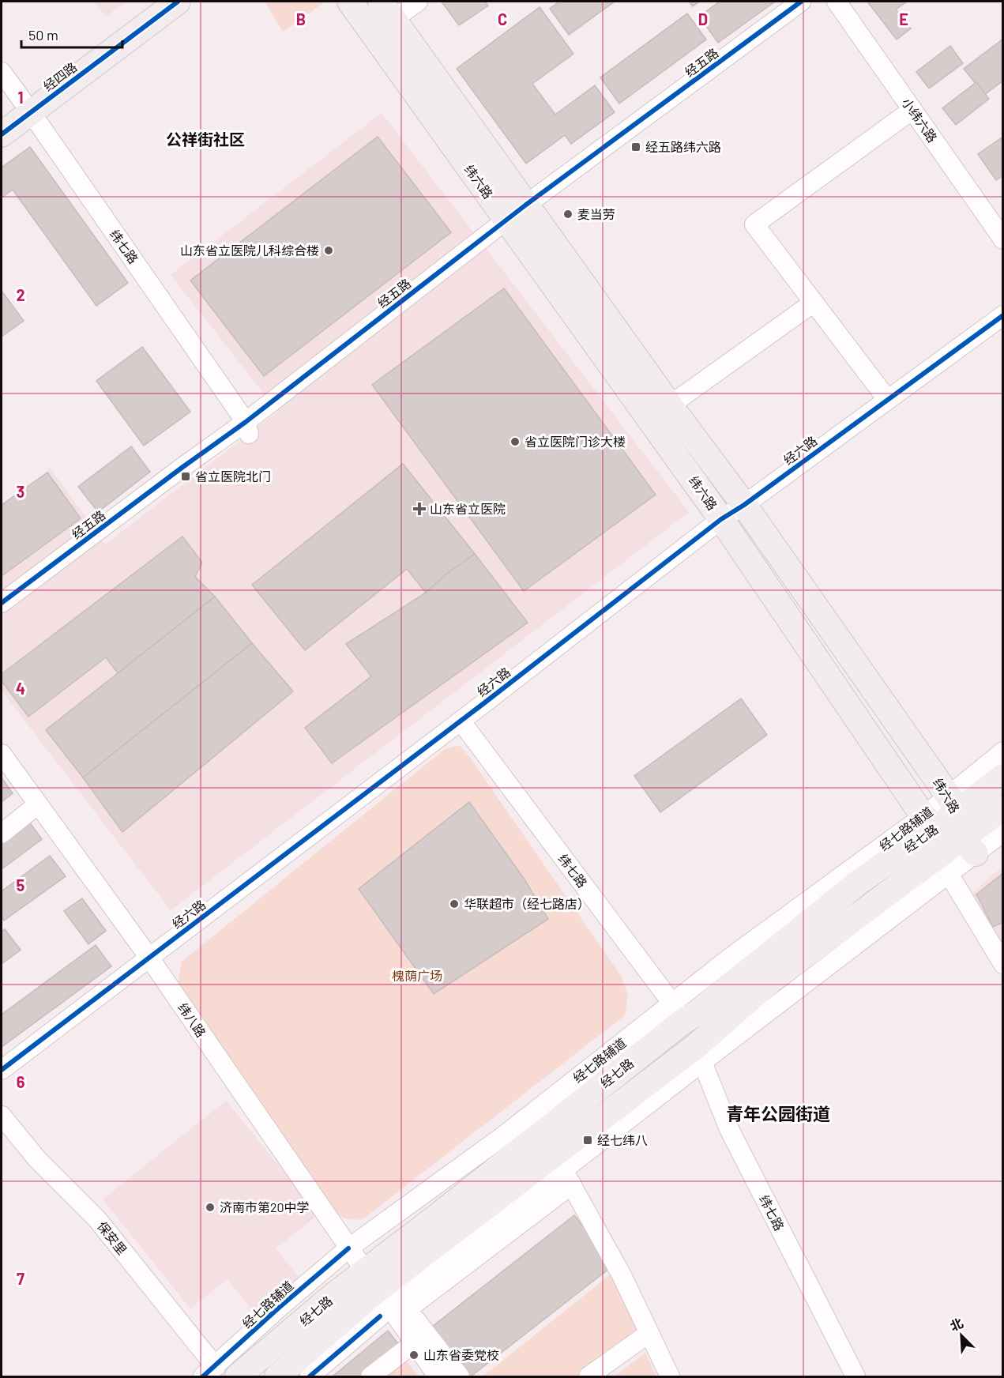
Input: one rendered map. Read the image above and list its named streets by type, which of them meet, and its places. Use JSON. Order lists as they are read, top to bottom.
{
  "streets": {
    "main road": ["经四路", "纬六路", "经七路"],
    "street": [
      "经五路",
      "小纬六路",
      "纬七路",
      "经六路",
      "经七路辅道",
      "纬八路",
      "保安里"
    ]
  },
  "crossings": [
    ["经五路", "纬六路"],
    ["经五路", "纬七路"],
    ["经四路", "纬七路"],
    ["纬六路", "经六路"],
    ["纬六路", "经七路"],
    ["纬七路", "经六路"],
    ["纬七路", "经七路辅道"],
    ["纬七路", "经七路"],
    ["经六路", "纬八路"],
    ["经七路辅道", "经七路"],
    ["经七路辅道", "纬八路"],
    ["经七路辅道", "保安里"],
    ["经七路", "纬八路"]
  ],
  "districts": ["公祥街社区", "青年公园街道"],
  "parks": ["槐荫广场"],
  "places": {
    "transit": ["经五路纬六路", "省立医院北门", "经七纬八"],
    "other": [
      "麦当劳",
      "山东省立医院儿科综合楼",
      "省立医院门诊大楼",
      "华联超市（经七路店）",
      "济南市第20中学",
      "山东省委党校"
    ],
    "health": ["山东省立医院"]
  },
  "scale_bar": "50 m",
  "north": "top left",
  "grid": {
    "columns": [
      "B",
      "C",
      "D",
      "E"
    ],
    "rows": [
      "1",
      "2",
      "3",
      "4",
      "5",
      "6",
      "7"
    ]
  }
}
